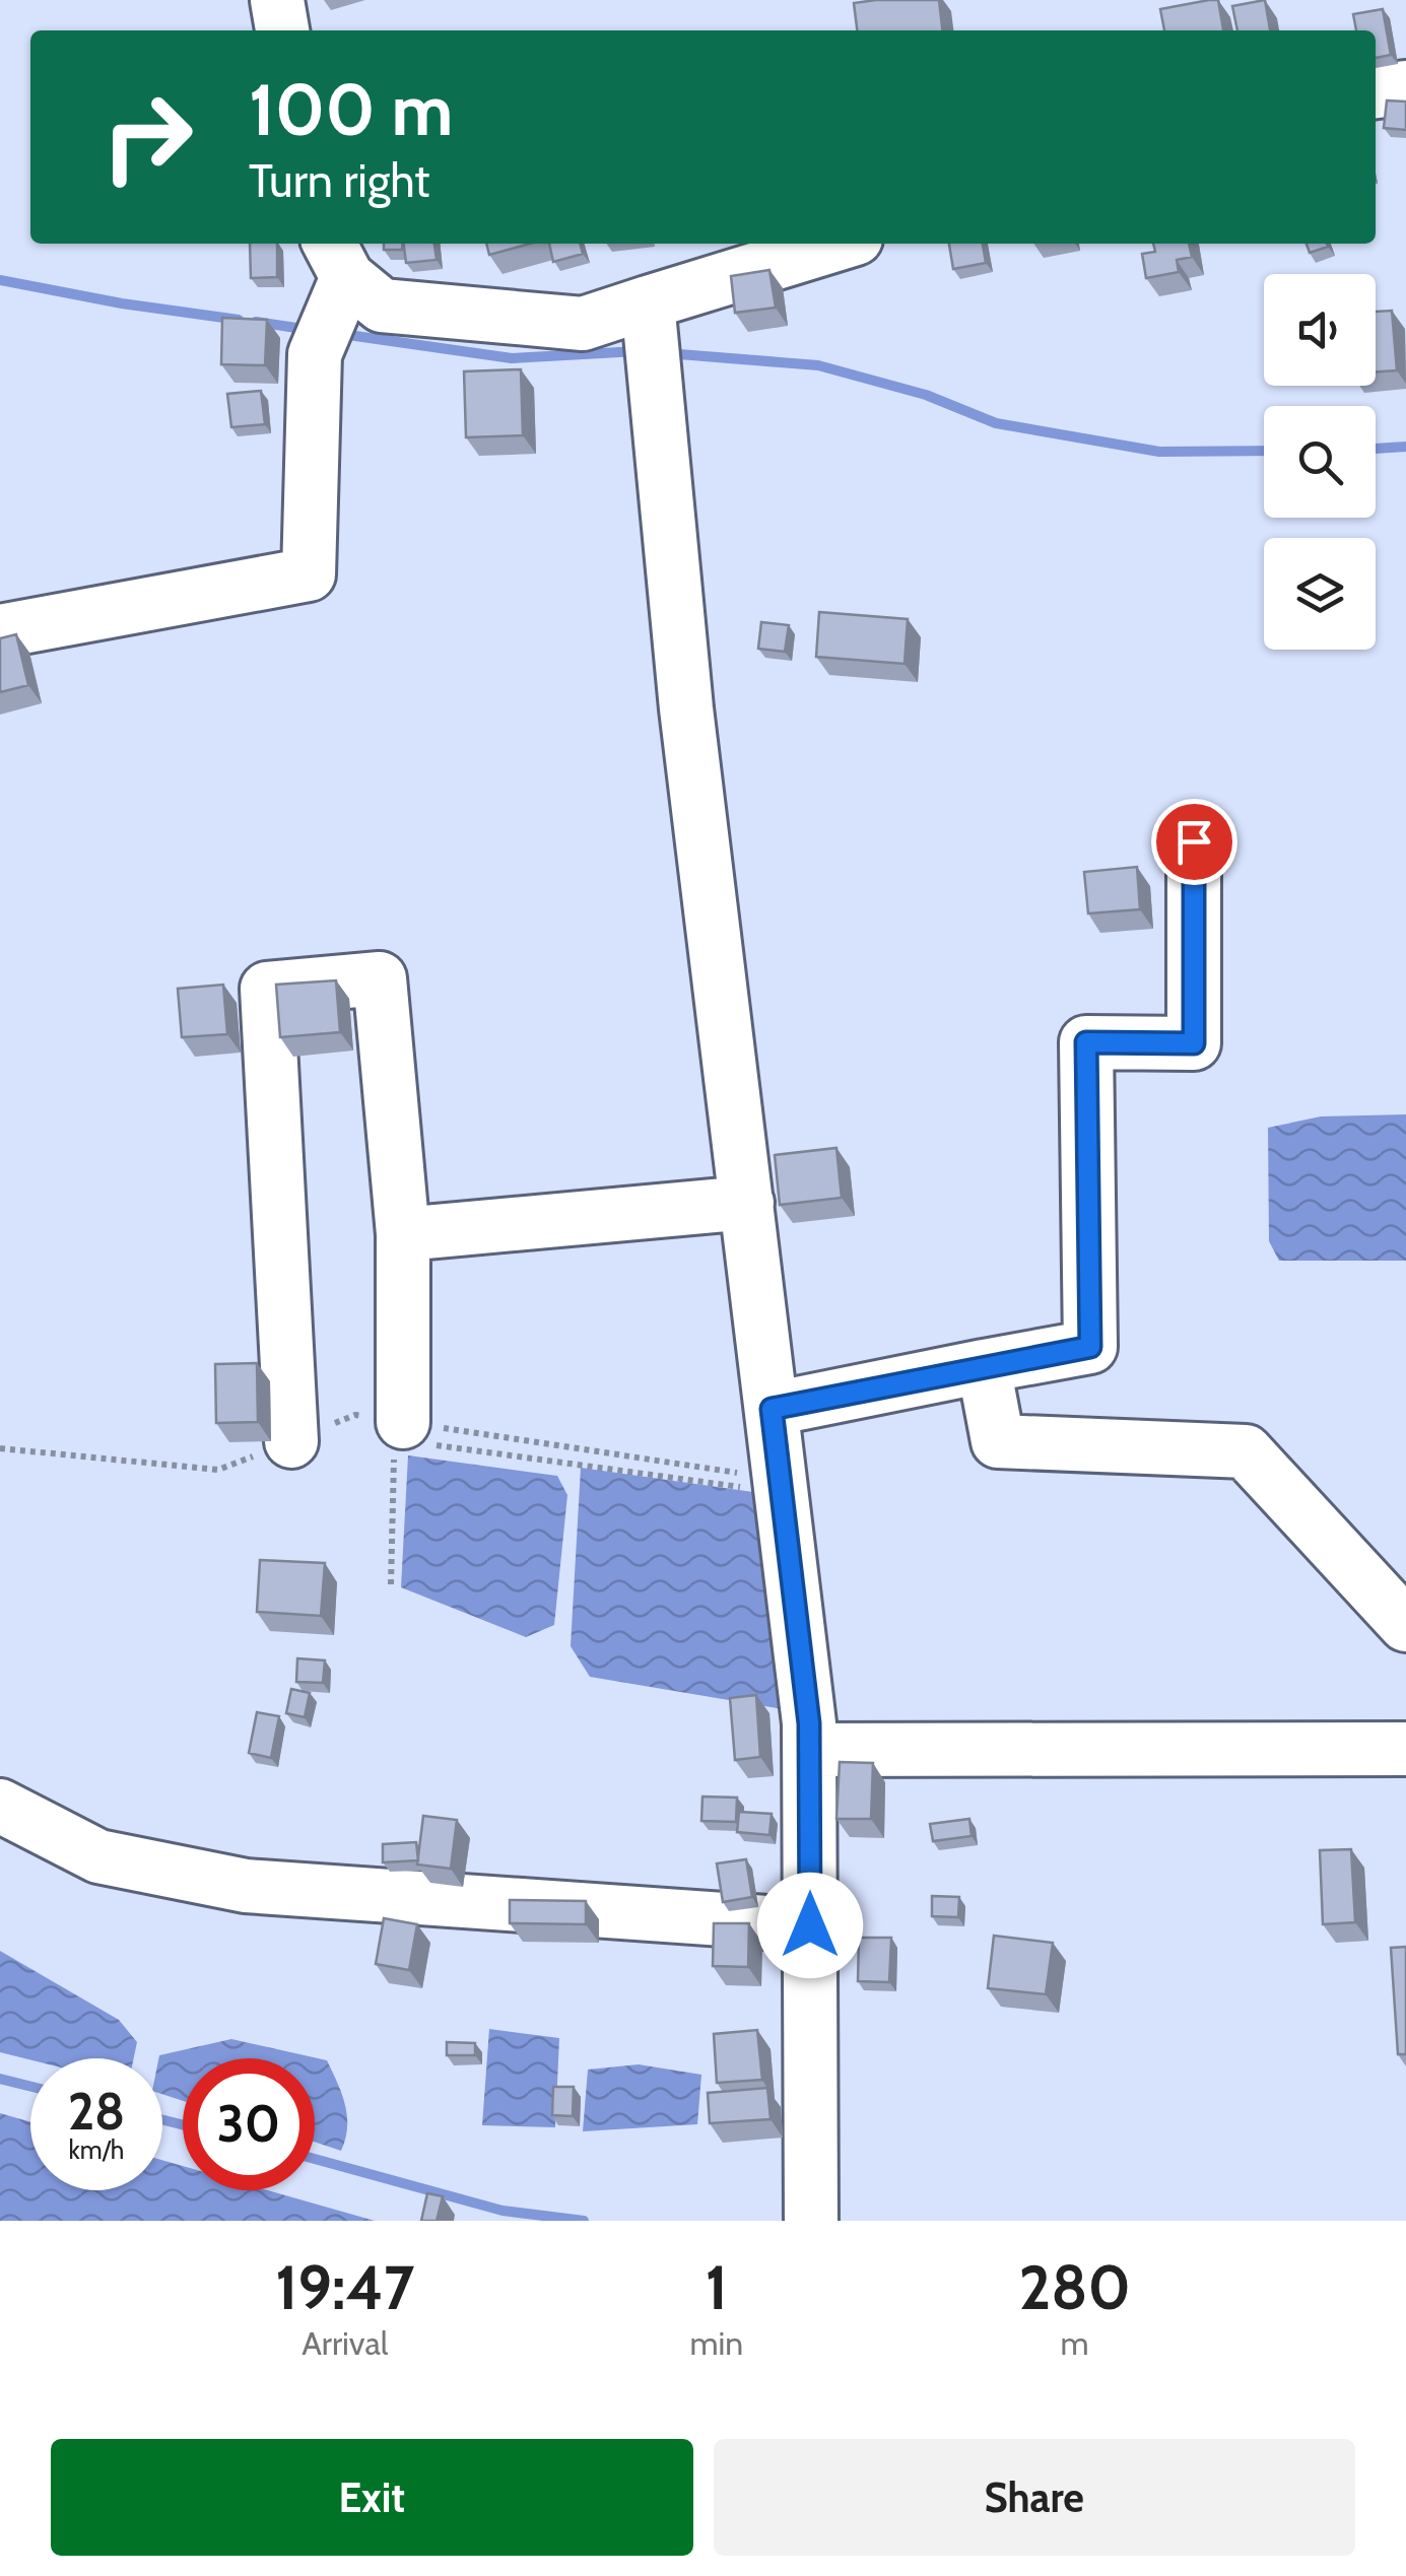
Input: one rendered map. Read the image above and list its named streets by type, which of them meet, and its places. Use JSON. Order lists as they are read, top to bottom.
{
  "page": {
    "turn": ["100 m", "Turn right"],
    "speed": "28 km/h",
    "limit": "30",
    "eta": [
      "19:47",
      "Arrival",
      "1",
      "min",
      "280",
      "m"
    ],
    "buttons": ["Exit", "Share"]
  }
}
